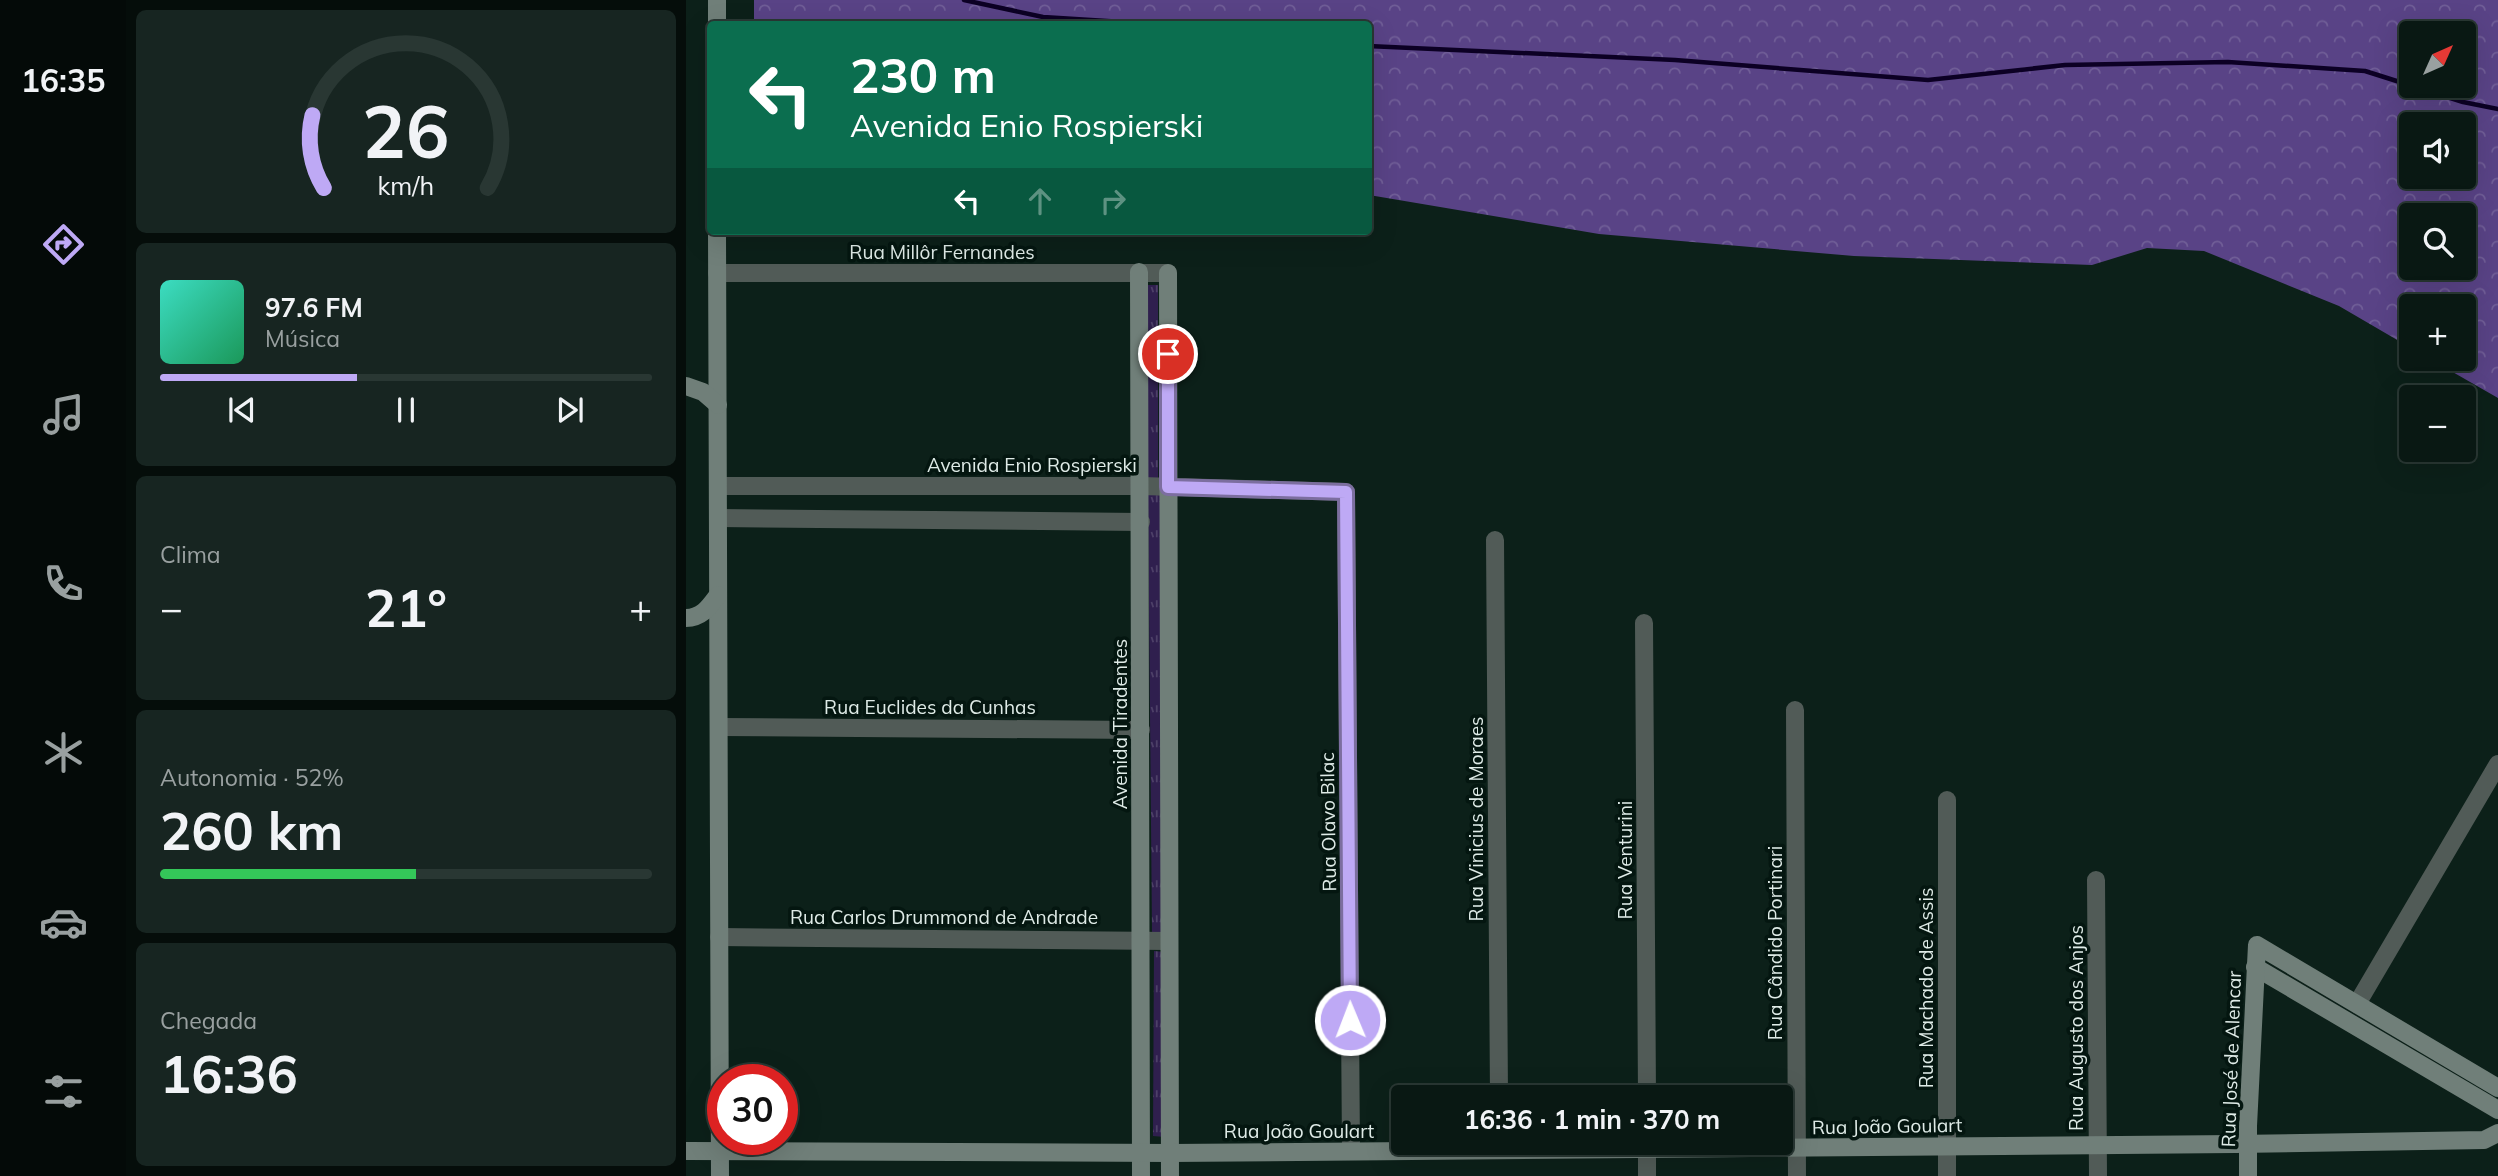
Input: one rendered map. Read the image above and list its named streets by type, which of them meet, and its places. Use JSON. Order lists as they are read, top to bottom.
{
  "streets": {
    "street": [
      "Rua Millôr Fernandes",
      "Avenida Enio Rospierski",
      "Rua Euclides da Cunhas",
      "Avenida Tiradentes",
      "Rua Vinicius de Moraes",
      "Rua Olavo Bilac",
      "Rua Venturini",
      "Rua Carlos Drummond de Andrade",
      "Rua Cândido Portinari",
      "Rua Machado de Assis",
      "Rua Augusto dos Anjos",
      "Rua José de Alencar",
      "Rua João Goulart"
    ]
  },
  "crossings": [
    ["Rua Millôr Fernandes", "Avenida Enio Rospierski"],
    ["Rua Millôr Fernandes", "Avenida Tiradentes"],
    ["Avenida Enio Rospierski", "Avenida Tiradentes"],
    ["Avenida Enio Rospierski", "Rua Olavo Bilac"],
    ["Rua Euclides da Cunhas", "Avenida Tiradentes"],
    ["Avenida Tiradentes", "Rua Carlos Drummond de Andrade"],
    ["Avenida Tiradentes", "Rua João Goulart"],
    ["Rua Olavo Bilac", "Rua João Goulart"],
    ["Rua Cândido Portinari", "Rua João Goulart"],
    ["Rua Machado de Assis", "Rua João Goulart"],
    ["Rua Augusto dos Anjos", "Rua João Goulart"],
    ["Rua José de Alencar", "Rua João Goulart"]
  ],
  "north": "top right",
  "page": {
    "tabs": "16:35",
    "map_buttons": ["+", "−"],
    "turn": ["230 m", "Avenida Enio Rospierski"],
    "song": ["97.6 FM", "Música"],
    "tile": [
      "Clima",
      ["Autonomia · 52%", "260 km"],
      ["Chegada", "16:36"]
    ],
    "heat": ["−", "21°", "+"],
    "limit": "30",
    "trip": "16:36 · 1 min · 370 m",
    "gauge": ["26", "km/h"]
  }
}
